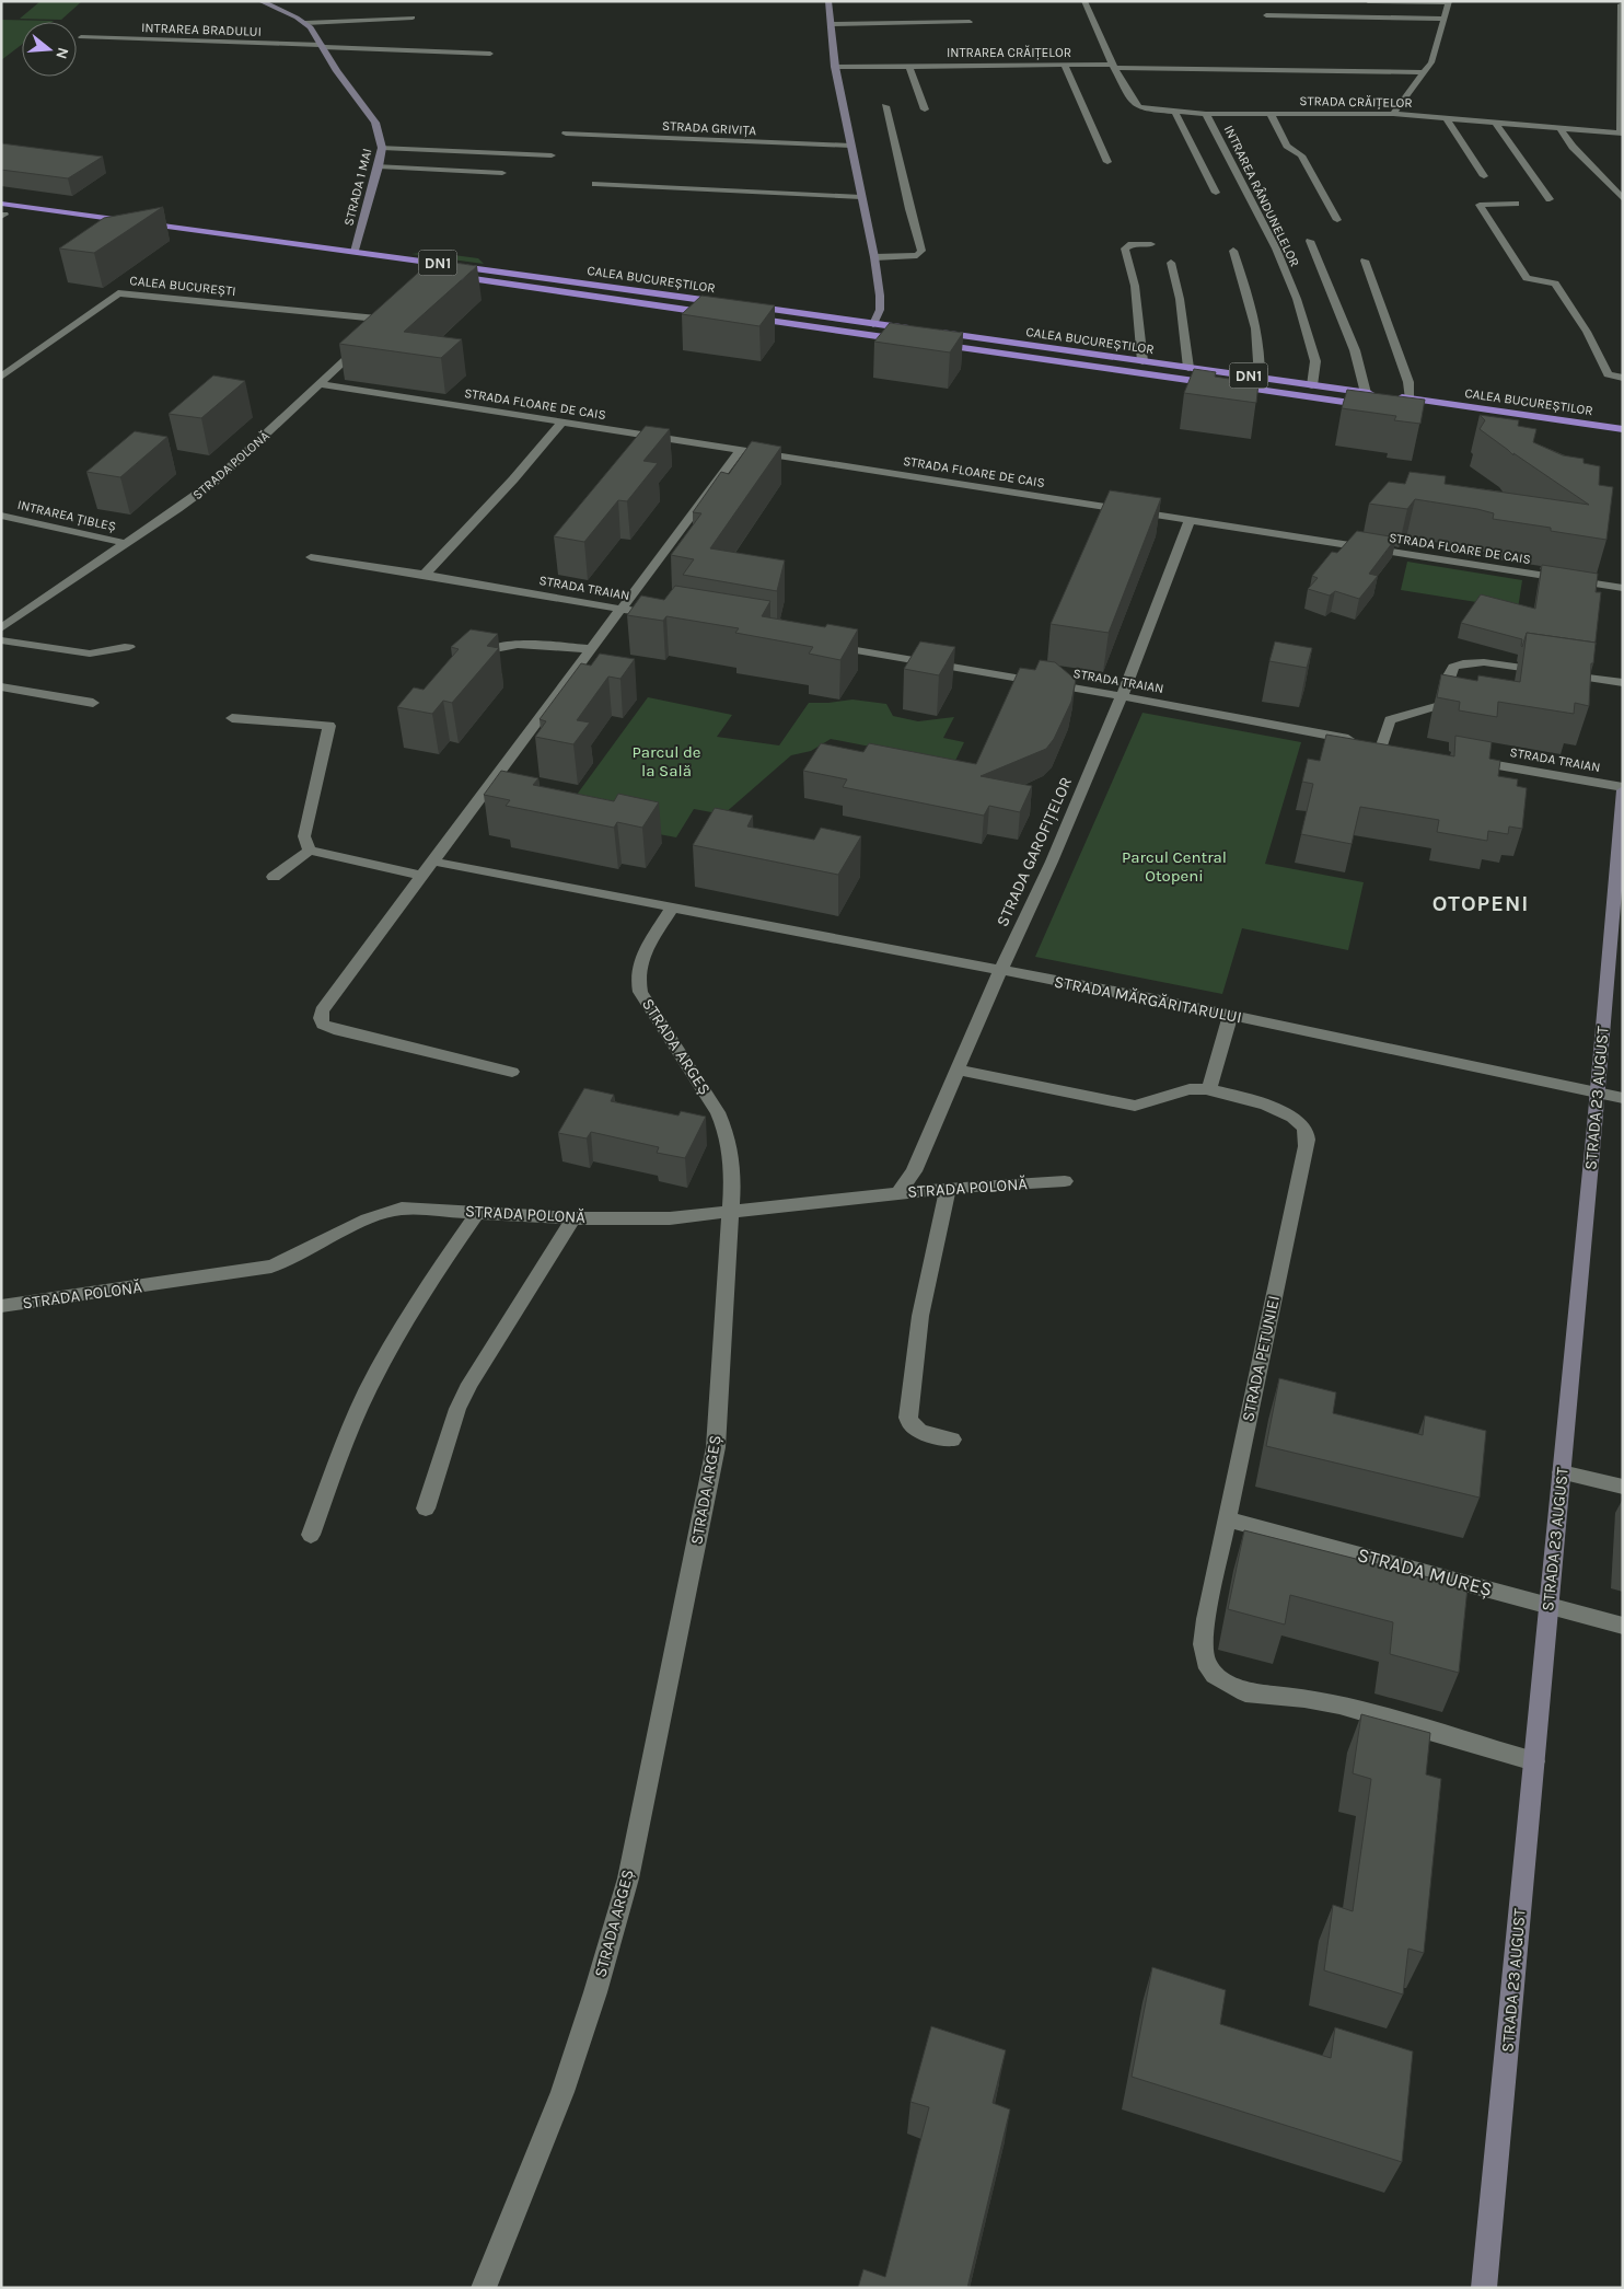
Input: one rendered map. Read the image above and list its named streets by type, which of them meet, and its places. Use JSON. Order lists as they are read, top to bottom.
{
  "streets": {
    "highway": ["DN1", "CALEA BUCUREȘTILOR"],
    "street": [
      "INTRAREA BRADULUI",
      "INTRAREA CRĂIȚELOR",
      "STRADA CRĂIȚELOR",
      "STRADA GRIVIȚA",
      "STRADA 1 MAI",
      "INTRAREA RÂNDUNELELOR",
      "CALEA BUCUREȘTI",
      "STRADA FLOARE DE CAIS",
      "STRADA POLONĂ",
      "INTRAREA ȚIBLEȘ",
      "STRADA TRAIAN",
      "STRADA GAROFIȚELOR",
      "STRADA MĂRGĂRITARULUI",
      "STRADA ARGEȘ",
      "STRADA 23 AUGUST",
      "STRADA PETUNIEI",
      "STRADA MUREȘ"
    ]
  },
  "crossings": [
    ["INTRAREA BRADULUI", "STRADA 1 MAI"],
    ["INTRAREA CRĂIȚELOR", "STRADA CRĂIȚELOR"],
    ["STRADA CRĂIȚELOR", "INTRAREA RÂNDUNELELOR"],
    ["STRADA 1 MAI", "CALEA BUCUREȘTILOR"],
    ["INTRAREA RÂNDUNELELOR", "CALEA BUCUREȘTILOR"],
    ["CALEA BUCUREȘTI", "STRADA POLONĂ"],
    ["STRADA FLOARE DE CAIS", "STRADA POLONĂ"],
    ["STRADA FLOARE DE CAIS", "STRADA GAROFIȚELOR"],
    ["STRADA POLONĂ", "INTRAREA ȚIBLEȘ"],
    ["STRADA POLONĂ", "STRADA GAROFIȚELOR"],
    ["STRADA POLONĂ", "STRADA ARGEȘ"],
    ["STRADA TRAIAN", "STRADA GAROFIȚELOR"],
    ["STRADA TRAIAN", "STRADA 23 AUGUST"],
    ["STRADA GAROFIȚELOR", "STRADA MĂRGĂRITARULUI"],
    ["STRADA MĂRGĂRITARULUI", "STRADA ARGEȘ"],
    ["STRADA MĂRGĂRITARULUI", "STRADA 23 AUGUST"],
    ["STRADA 23 AUGUST", "STRADA PETUNIEI"],
    ["STRADA 23 AUGUST", "STRADA MUREȘ"],
    ["STRADA PETUNIEI", "STRADA MUREȘ"]
  ],
  "districts": ["OTOPENI"],
  "parks": ["Parcul de la Sală", "Parcul Central Otopeni"],
  "north": "right"
}
